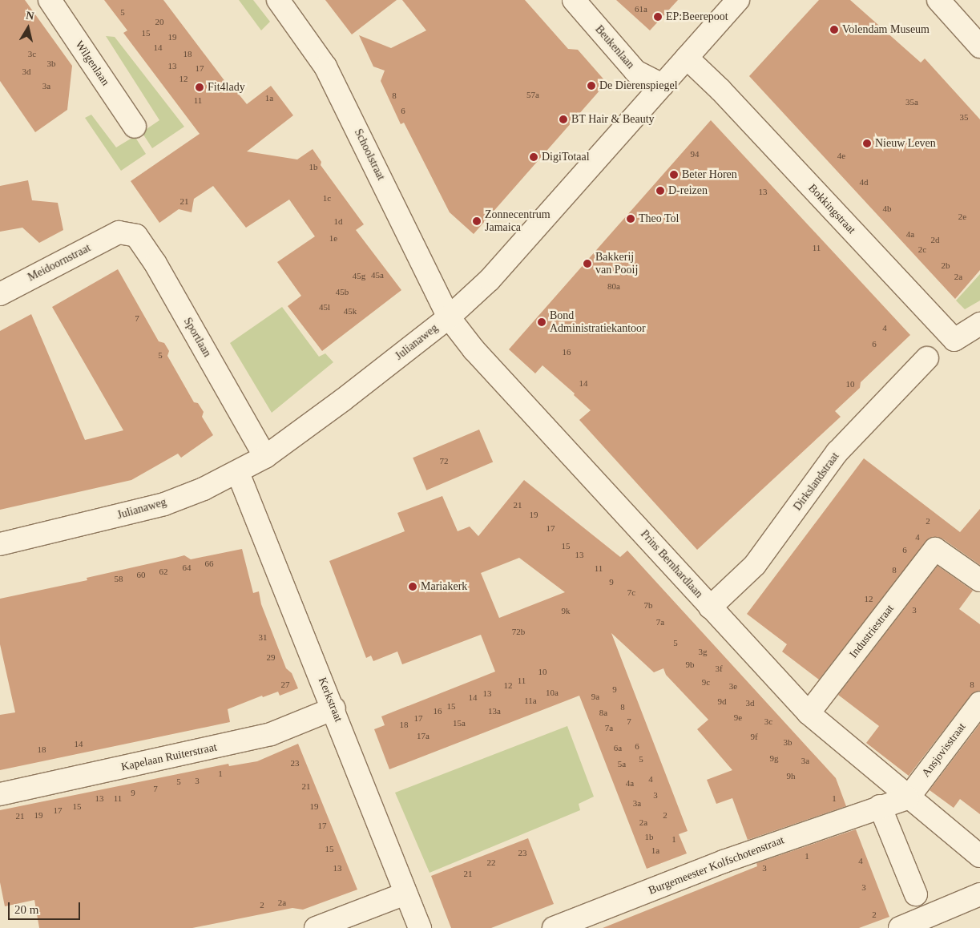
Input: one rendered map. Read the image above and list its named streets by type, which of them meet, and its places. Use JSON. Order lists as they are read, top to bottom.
{
  "streets": {
    "street": [
      "Beukenlaan",
      "Wilgenlaan",
      "Schoolstraat",
      "Bokkingstraat",
      "Meidoornstraat",
      "Sportlaan",
      "Julianaweg",
      "Dirkslandstraat",
      "Prins Bernhardlaan",
      "Industriestraat",
      "Kerkstraat",
      "Ansjovisstraat",
      "Kapelaan Ruiterstraat",
      "Burgemeester Kolfschotenstraat"
    ]
  },
  "crossings": [
    ["Beukenlaan", "Julianaweg"],
    ["Schoolstraat", "Julianaweg"],
    ["Schoolstraat", "Prins Bernhardlaan"],
    ["Bokkingstraat", "Julianaweg"],
    ["Meidoornstraat", "Sportlaan"],
    ["Sportlaan", "Julianaweg"],
    ["Julianaweg", "Prins Bernhardlaan"],
    ["Julianaweg", "Kerkstraat"],
    ["Dirkslandstraat", "Prins Bernhardlaan"],
    ["Prins Bernhardlaan", "Industriestraat"],
    ["Prins Bernhardlaan", "Ansjovisstraat"],
    ["Prins Bernhardlaan", "Burgemeester Kolfschotenstraat"],
    ["Kerkstraat", "Kapelaan Ruiterstraat"],
    ["Ansjovisstraat", "Burgemeester Kolfschotenstraat"]
  ],
  "places": [
    "EP:Beerepoot",
    "Volendam Museum",
    "De Dierenspiegel",
    "Fit4lady",
    "BT Hair & Beauty",
    "Nieuw Leven",
    "DigiTotaal",
    "Beter Horen",
    "D-reizen",
    "Theo Tol",
    "Zonnecentrum Jamaica",
    "Bakkerij van Pooij",
    "Bond Administratiekantoor",
    "Mariakerk"
  ],
  "house_numbers": [
    "61a",
    "5",
    "20",
    "15",
    "19",
    "14",
    "3c",
    "18",
    "3b",
    "13",
    "17",
    "3d",
    "12",
    "3a",
    "57a",
    "8",
    "1a",
    "11",
    "35a",
    "6",
    "35",
    "94",
    "4e",
    "1b",
    "4d",
    "13",
    "1c",
    "21",
    "4b",
    "2e",
    "1d",
    "4a",
    "1e",
    "2d",
    "11",
    "2c",
    "2b",
    "45a",
    "45g",
    "2a",
    "80a",
    "45b",
    "45l",
    "45k",
    "7",
    "4",
    "6",
    "16",
    "5",
    "14",
    "10",
    "72",
    "21",
    "19",
    "2",
    "17",
    "4",
    "15",
    "6",
    "13",
    "66",
    "64",
    "11",
    "8",
    "62",
    "60",
    "58",
    "9",
    "7c",
    "12",
    "7b",
    "3",
    "9k",
    "7a",
    "72b",
    "31",
    "5",
    "3g",
    "29",
    "9b",
    "3f",
    "10",
    "11",
    "9c",
    "27",
    "8",
    "12",
    "3e",
    "9",
    "10a",
    "13",
    "9a",
    "14",
    "11a",
    "9d",
    "3d",
    "15",
    "8",
    "16",
    "13a",
    "8a",
    "9e",
    "17",
    "7",
    "3c",
    "15a",
    "18",
    "7a",
    "17a",
    "9f",
    "3b",
    "14",
    "6",
    "6a",
    "18",
    "9g",
    "5",
    "3a",
    "23",
    "5a",
    "1",
    "9h",
    "4",
    "3",
    "5",
    "4a",
    "21",
    "7",
    "9",
    "3",
    "13",
    "11",
    "1",
    "3a",
    "15",
    "19",
    "17",
    "19",
    "2",
    "21",
    "2a",
    "17",
    "1b",
    "1",
    "15",
    "1a",
    "23",
    "1",
    "4",
    "22",
    "13",
    "3",
    "21",
    "3",
    "2a",
    "2",
    "2"
  ],
  "scale_bar": "20 m",
  "north": "top"
}
